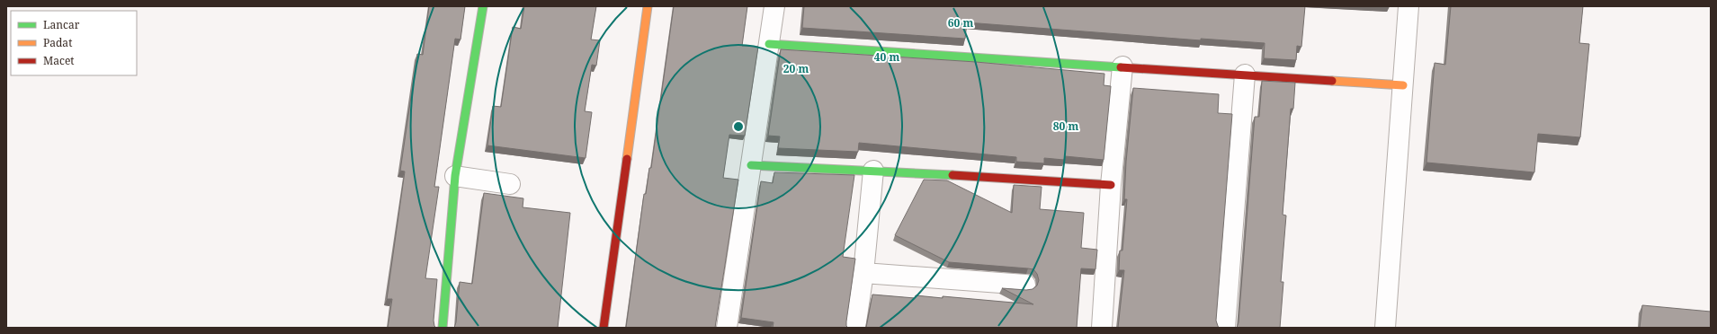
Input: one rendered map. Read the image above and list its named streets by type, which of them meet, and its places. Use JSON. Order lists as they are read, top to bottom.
{
  "legend": ["Lancar", "Padat", "Macet"],
  "rings": [
    "60 m",
    "40 m",
    "20 m",
    "80 m"
  ]
}
